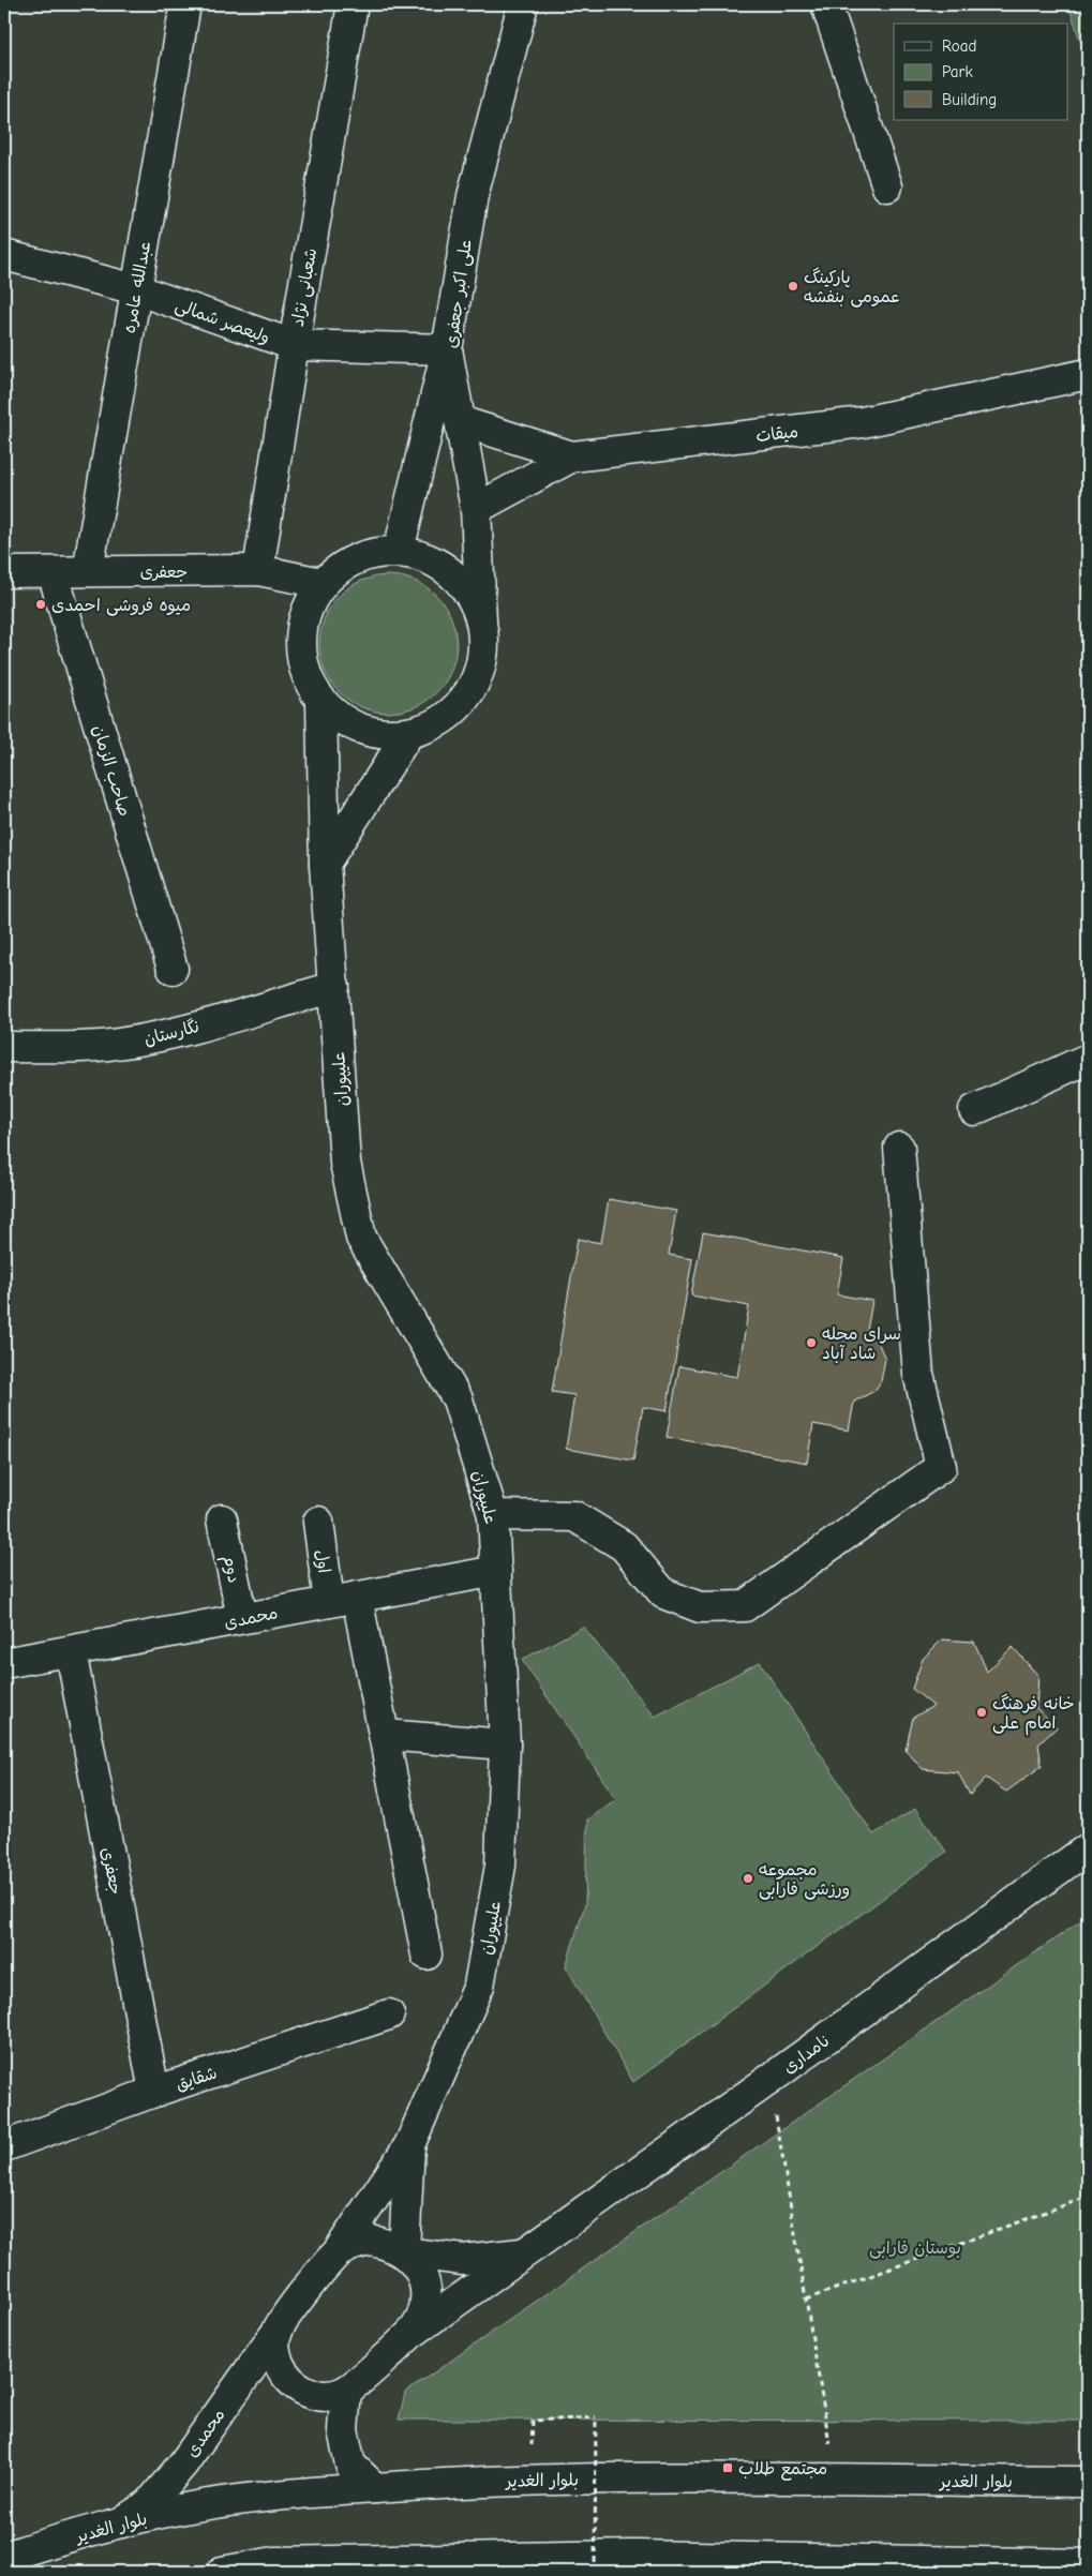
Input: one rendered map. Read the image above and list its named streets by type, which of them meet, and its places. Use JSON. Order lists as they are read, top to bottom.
{
  "streets": {
    "street": [
      "عبدالله عامره",
      "شعبانی نژاد",
      "علی اکبر جعفری",
      "ولیعصر شمالی",
      "میقات",
      "جعفری",
      "صاحب الزمان",
      "نگارستان",
      "علیپوران",
      "اول",
      "دوم",
      "محمدی",
      "نامداری",
      "شقایق",
      "بلوار الغدیر"
    ]
  },
  "crossings": [
    ["عبدالله عامره", "ولیعصر شمالی"],
    ["عبدالله عامره", "جعفری"],
    ["شعبانی نژاد", "ولیعصر شمالی"],
    ["شعبانی نژاد", "جعفری"],
    ["علی اکبر جعفری", "ولیعصر شمالی"],
    ["علی اکبر جعفری", "میقات"],
    ["علی اکبر جعفری", "جعفری"],
    ["علی اکبر جعفری", "علیپوران"],
    ["جعفری", "صاحب الزمان"],
    ["جعفری", "علیپوران"],
    ["جعفری", "محمدی"],
    ["جعفری", "شقایق"],
    ["نگارستان", "علیپوران"],
    ["علیپوران", "محمدی"],
    ["اول", "محمدی"],
    ["دوم", "محمدی"],
    ["محمدی", "نامداری"],
    ["محمدی", "بلوار الغدیر"]
  ],
  "parks": ["بوستان فارابی"],
  "places": {
    "other": [
      "پارکینگ عمومی بنفشه",
      "میوه فروشی احمدی",
      "سرای محله شاد آباد",
      "خانه فرهنگ امام علی",
      "مجموعه ورزشی فارابی"
    ],
    "transit": ["مجتمع طلاب"]
  },
  "legend": ["Road", "Park", "Building"]
}
